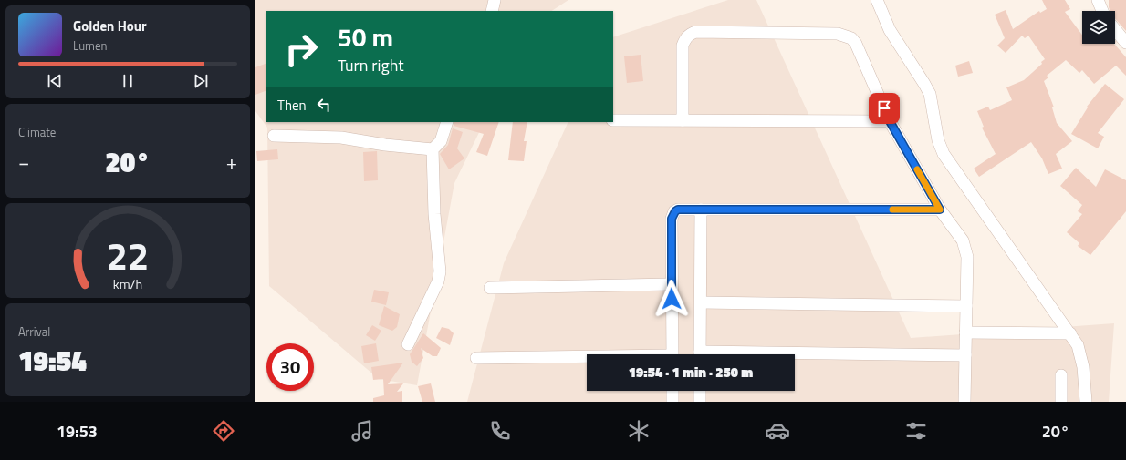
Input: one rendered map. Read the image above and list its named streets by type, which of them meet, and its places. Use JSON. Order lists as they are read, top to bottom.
{
  "page": {
    "turn": ["50 m", "Turn right"],
    "song": ["Golden Hour", "Lumen"],
    "then": "Then",
    "tile": [
      "Climate",
      ["Arrival", "19:54"]
    ],
    "heat": ["−", "20°", "+"],
    "limit": "30",
    "trip": "19:54 · 1 min · 250 m",
    "tabs": ["19:53", "20°"],
    "gauge": ["22", "km/h"]
  }
}
